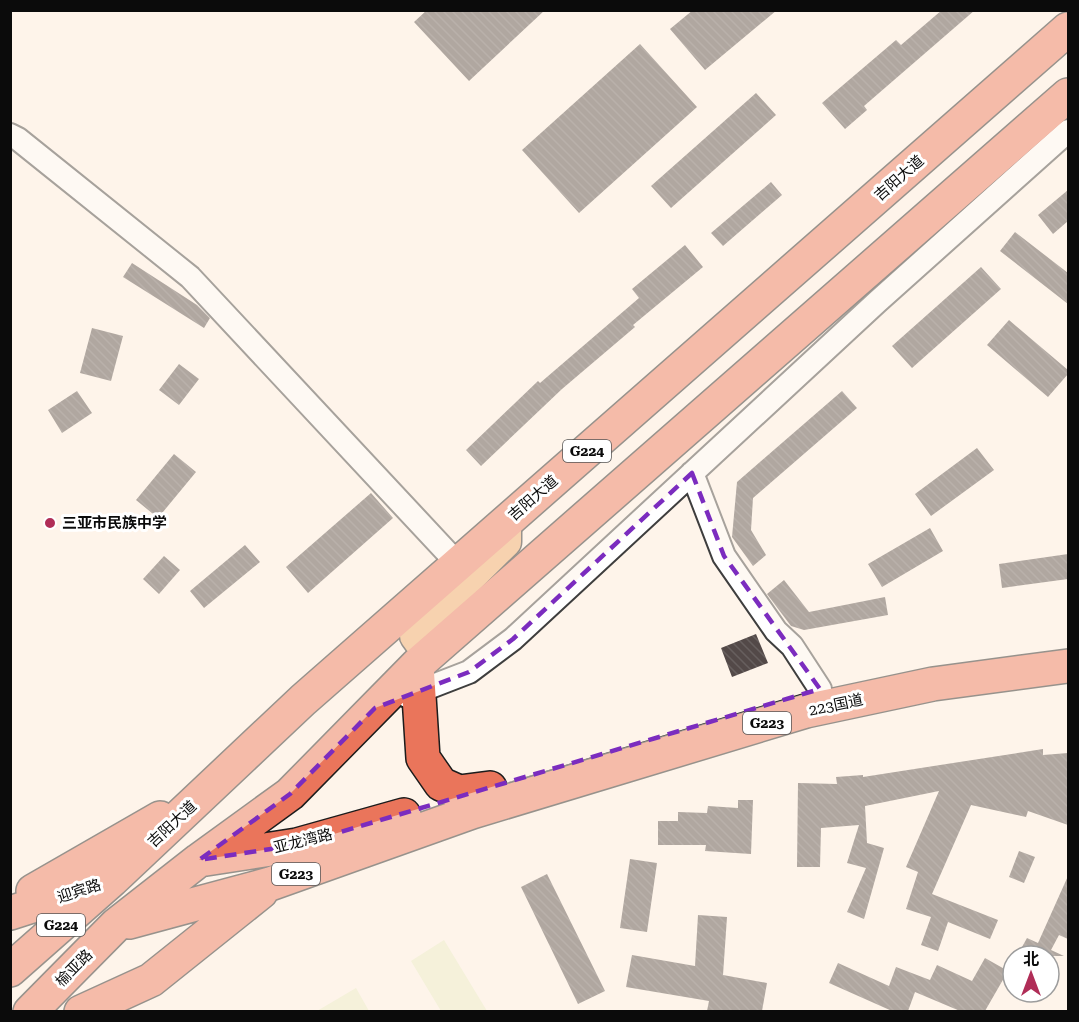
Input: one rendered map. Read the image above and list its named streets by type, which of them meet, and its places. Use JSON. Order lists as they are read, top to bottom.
{
  "streets": {
    "highway": [
      "吉阳大道",
      "G224",
      "223国道",
      "G223",
      "亚龙湾路",
      "迎宾路",
      "榆亚路"
    ]
  },
  "crossings": [
    ["吉阳大道", "G224"],
    ["吉阳大道", "亚龙湾路"],
    ["吉阳大道", "迎宾路"],
    ["G224", "G223"],
    ["G224", "亚龙湾路"],
    ["G224", "迎宾路"],
    ["G224", "榆亚路"],
    ["223国道", "亚龙湾路"],
    ["G223", "亚龙湾路"],
    ["G223", "榆亚路"],
    ["亚龙湾路", "迎宾路"],
    ["亚龙湾路", "榆亚路"]
  ],
  "places": ["三亚市民族中学"],
  "north": "top"
}
